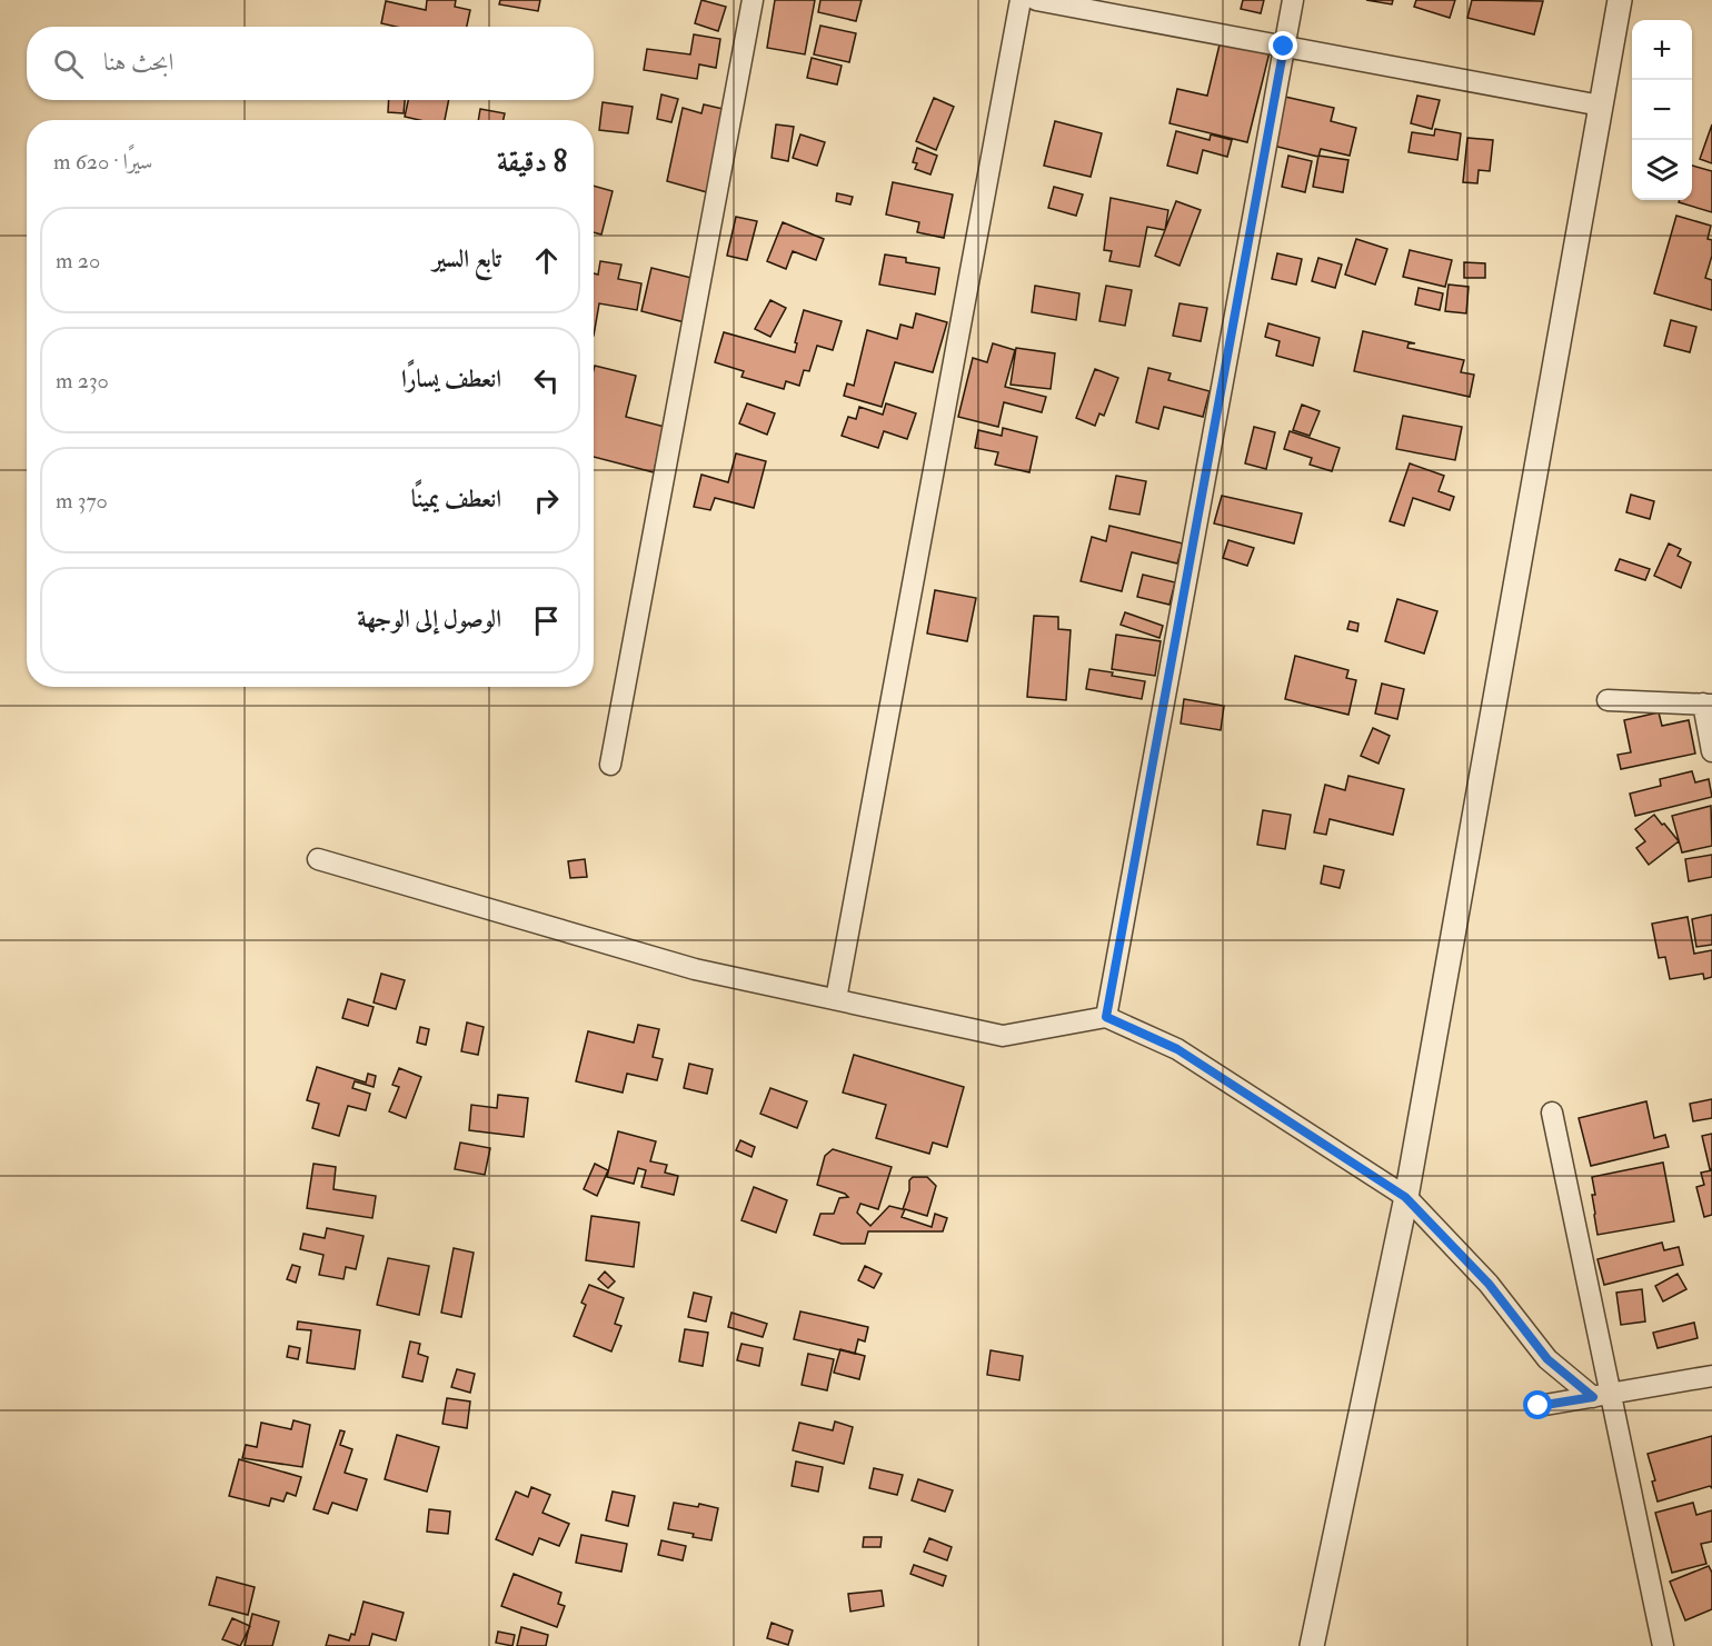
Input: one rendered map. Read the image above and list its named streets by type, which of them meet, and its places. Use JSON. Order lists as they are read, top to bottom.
{
  "page": {
    "map_buttons": ["+", "−"],
    "search": "ابحث هنا",
    "heading": ["8 دقيقة", "سيرًا · 620 m"],
    "list": [
      ["تابع السير", "20 m"],
      ["انعطف يسارًا", "230 m"],
      ["انعطف يمينًا", "370 m"],
      "الوصول إلى الوجهة"
    ]
  }
}
